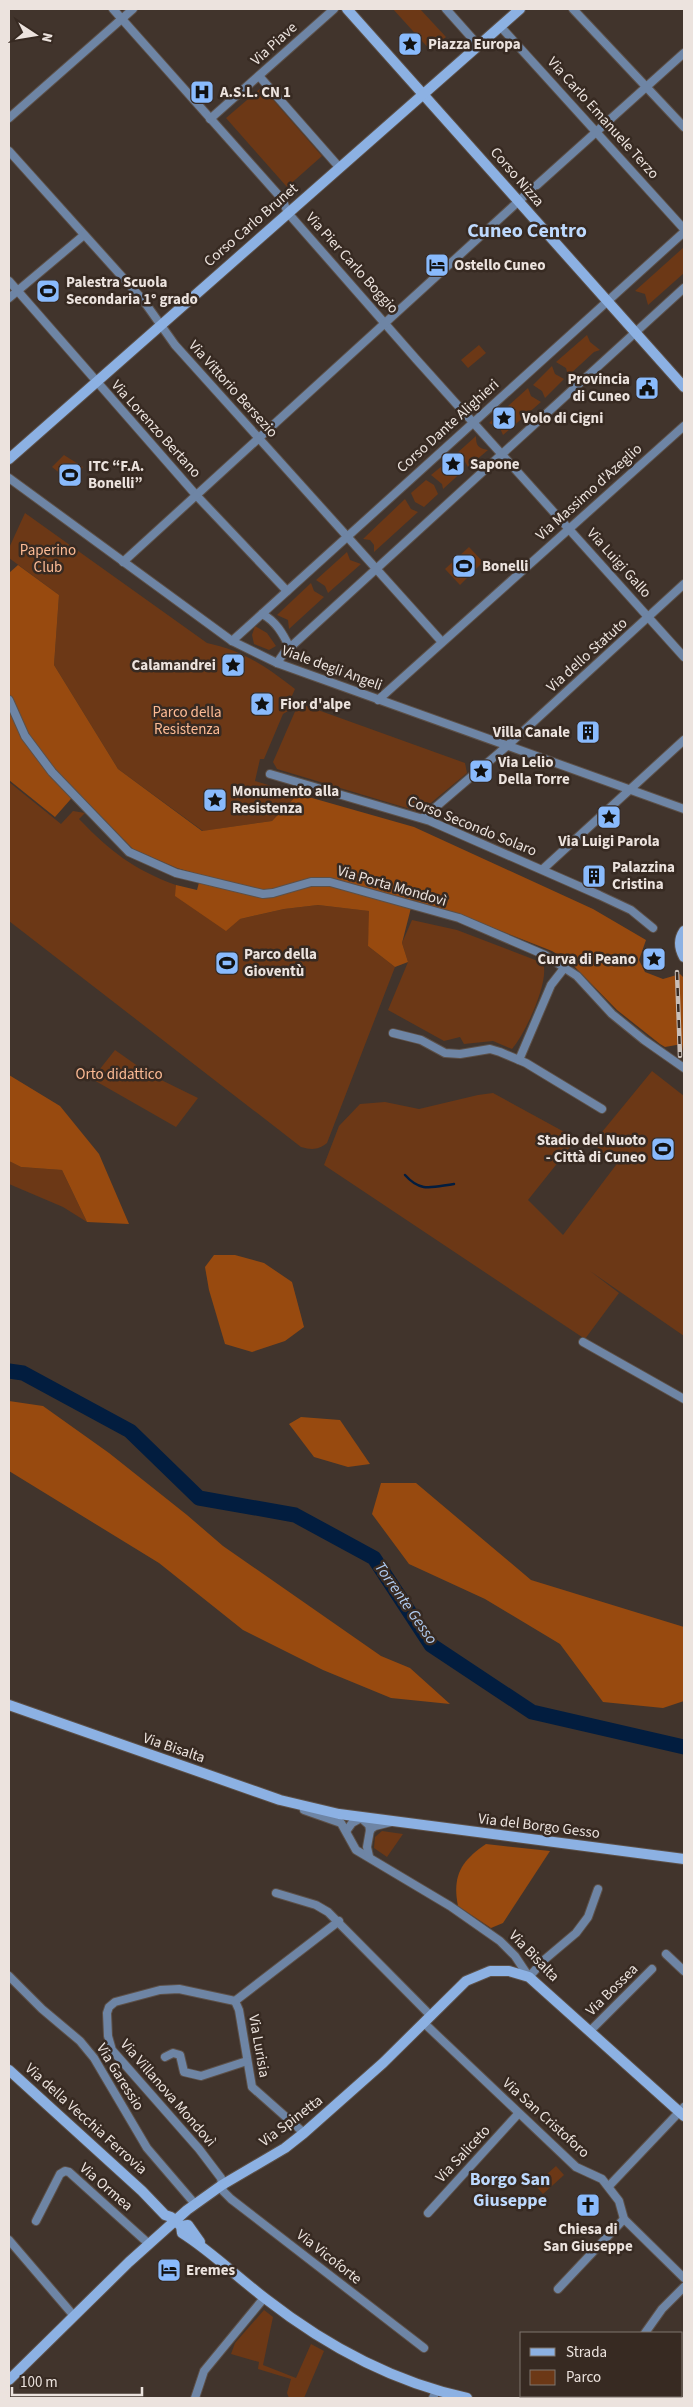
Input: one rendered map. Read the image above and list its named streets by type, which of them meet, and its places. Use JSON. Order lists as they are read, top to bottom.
{
  "streets": {
    "street": [
      "Via Piave",
      "Via Carlo Emanuele Terzo",
      "Corso Nizza",
      "Corso Carlo Brunet",
      "Via Pier Carlo Boggio",
      "Via Vittorio Bersezio",
      "Corso Dante Alighieri",
      "Via Lorenzo Bertano",
      "Via Massimo d'Azeglio",
      "Via Luigi Gallo",
      "Via dello Statuto",
      "Viale degli Angeli",
      "Corso Secondo Solaro",
      "Via Porta Mondovì",
      "Via Bisalta",
      "Via del Borgo Gesso",
      "Via Bossea",
      "Via Lurisia",
      "Via Garessio",
      "Via Villanova Mondovì",
      "Via San Cristoforo",
      "Via della Vecchia Ferrovia",
      "Via Spinetta",
      "Via Saliceto",
      "Via Ormea",
      "Via Vicoforte"
    ]
  },
  "crossings": [
    ["Via Piave", "Via Pier Carlo Boggio"],
    ["Via Carlo Emanuele Terzo", "Corso Carlo Brunet"],
    ["Via Carlo Emanuele Terzo", "Corso Dante Alighieri"],
    ["Corso Nizza", "Corso Carlo Brunet"],
    ["Corso Nizza", "Corso Dante Alighieri"],
    ["Corso Carlo Brunet", "Via Pier Carlo Boggio"],
    ["Corso Carlo Brunet", "Via Vittorio Bersezio"],
    ["Corso Carlo Brunet", "Via Lorenzo Bertano"],
    ["Via Pier Carlo Boggio", "Corso Dante Alighieri"],
    ["Via Pier Carlo Boggio", "Via Luigi Gallo"],
    ["Via Vittorio Bersezio", "Corso Dante Alighieri"],
    ["Via Vittorio Bersezio", "Via Massimo d'Azeglio"],
    ["Corso Dante Alighieri", "Via Lorenzo Bertano"],
    ["Corso Dante Alighieri", "Via Luigi Gallo"],
    ["Corso Dante Alighieri", "Viale degli Angeli"],
    ["Via Massimo d'Azeglio", "Via Luigi Gallo"],
    ["Via Massimo d'Azeglio", "Viale degli Angeli"],
    ["Via Luigi Gallo", "Via dello Statuto"],
    ["Via dello Statuto", "Viale degli Angeli"],
    ["Via Bisalta", "Via del Borgo Gesso"],
    ["Via Bisalta", "Via Bossea"],
    ["Via Bisalta", "Via Spinetta"],
    ["Via Lurisia", "Via Villanova Mondovì"],
    ["Via Lurisia", "Via Spinetta"],
    ["Via Garessio", "Via Spinetta"],
    ["Via Villanova Mondovì", "Via Spinetta"],
    ["Via Villanova Mondovì", "Via Vicoforte"],
    ["Via San Cristoforo", "Via Spinetta"],
    ["Via San Cristoforo", "Via Saliceto"],
    ["Via della Vecchia Ferrovia", "Via Spinetta"],
    ["Via Spinetta", "Via Ormea"],
    ["Via Spinetta", "Via Vicoforte"]
  ],
  "districts": ["Cuneo Centro", "Borgo San Giuseppe"],
  "water": ["Torrente Gesso"],
  "parks": ["Paperino Club", "Parco della Resistenza", "Orto didattico"],
  "places": {
    "place": [
      "Piazza Europa",
      "Volo di Cigni",
      "Sapone",
      "Calamandrei",
      "Fior d'alpe",
      "Via Lelio Della Torre",
      "Monumento alla Resistenza",
      "Via Luigi Parola",
      "Curva di Peano"
    ],
    "hospital": ["A.S.L. CN 1"],
    "hotel": ["Ostello Cuneo", "Eremes"],
    "sports": [
      "Palestra Scuola Secondaria 1° grado",
      "ITC “F.A. Bonelli”",
      "Bonelli",
      "Parco della Gioventù",
      "Stadio del Nuoto - Città di Cuneo"
    ],
    "public building": ["Provincia di Cuneo"],
    "building": ["Villa Canale", "Palazzina Cristina"],
    "church": ["Chiesa di San Giuseppe"]
  },
  "legend": ["Strada", "Parco"],
  "scale_bar": "100 m",
  "north": "right"
}
